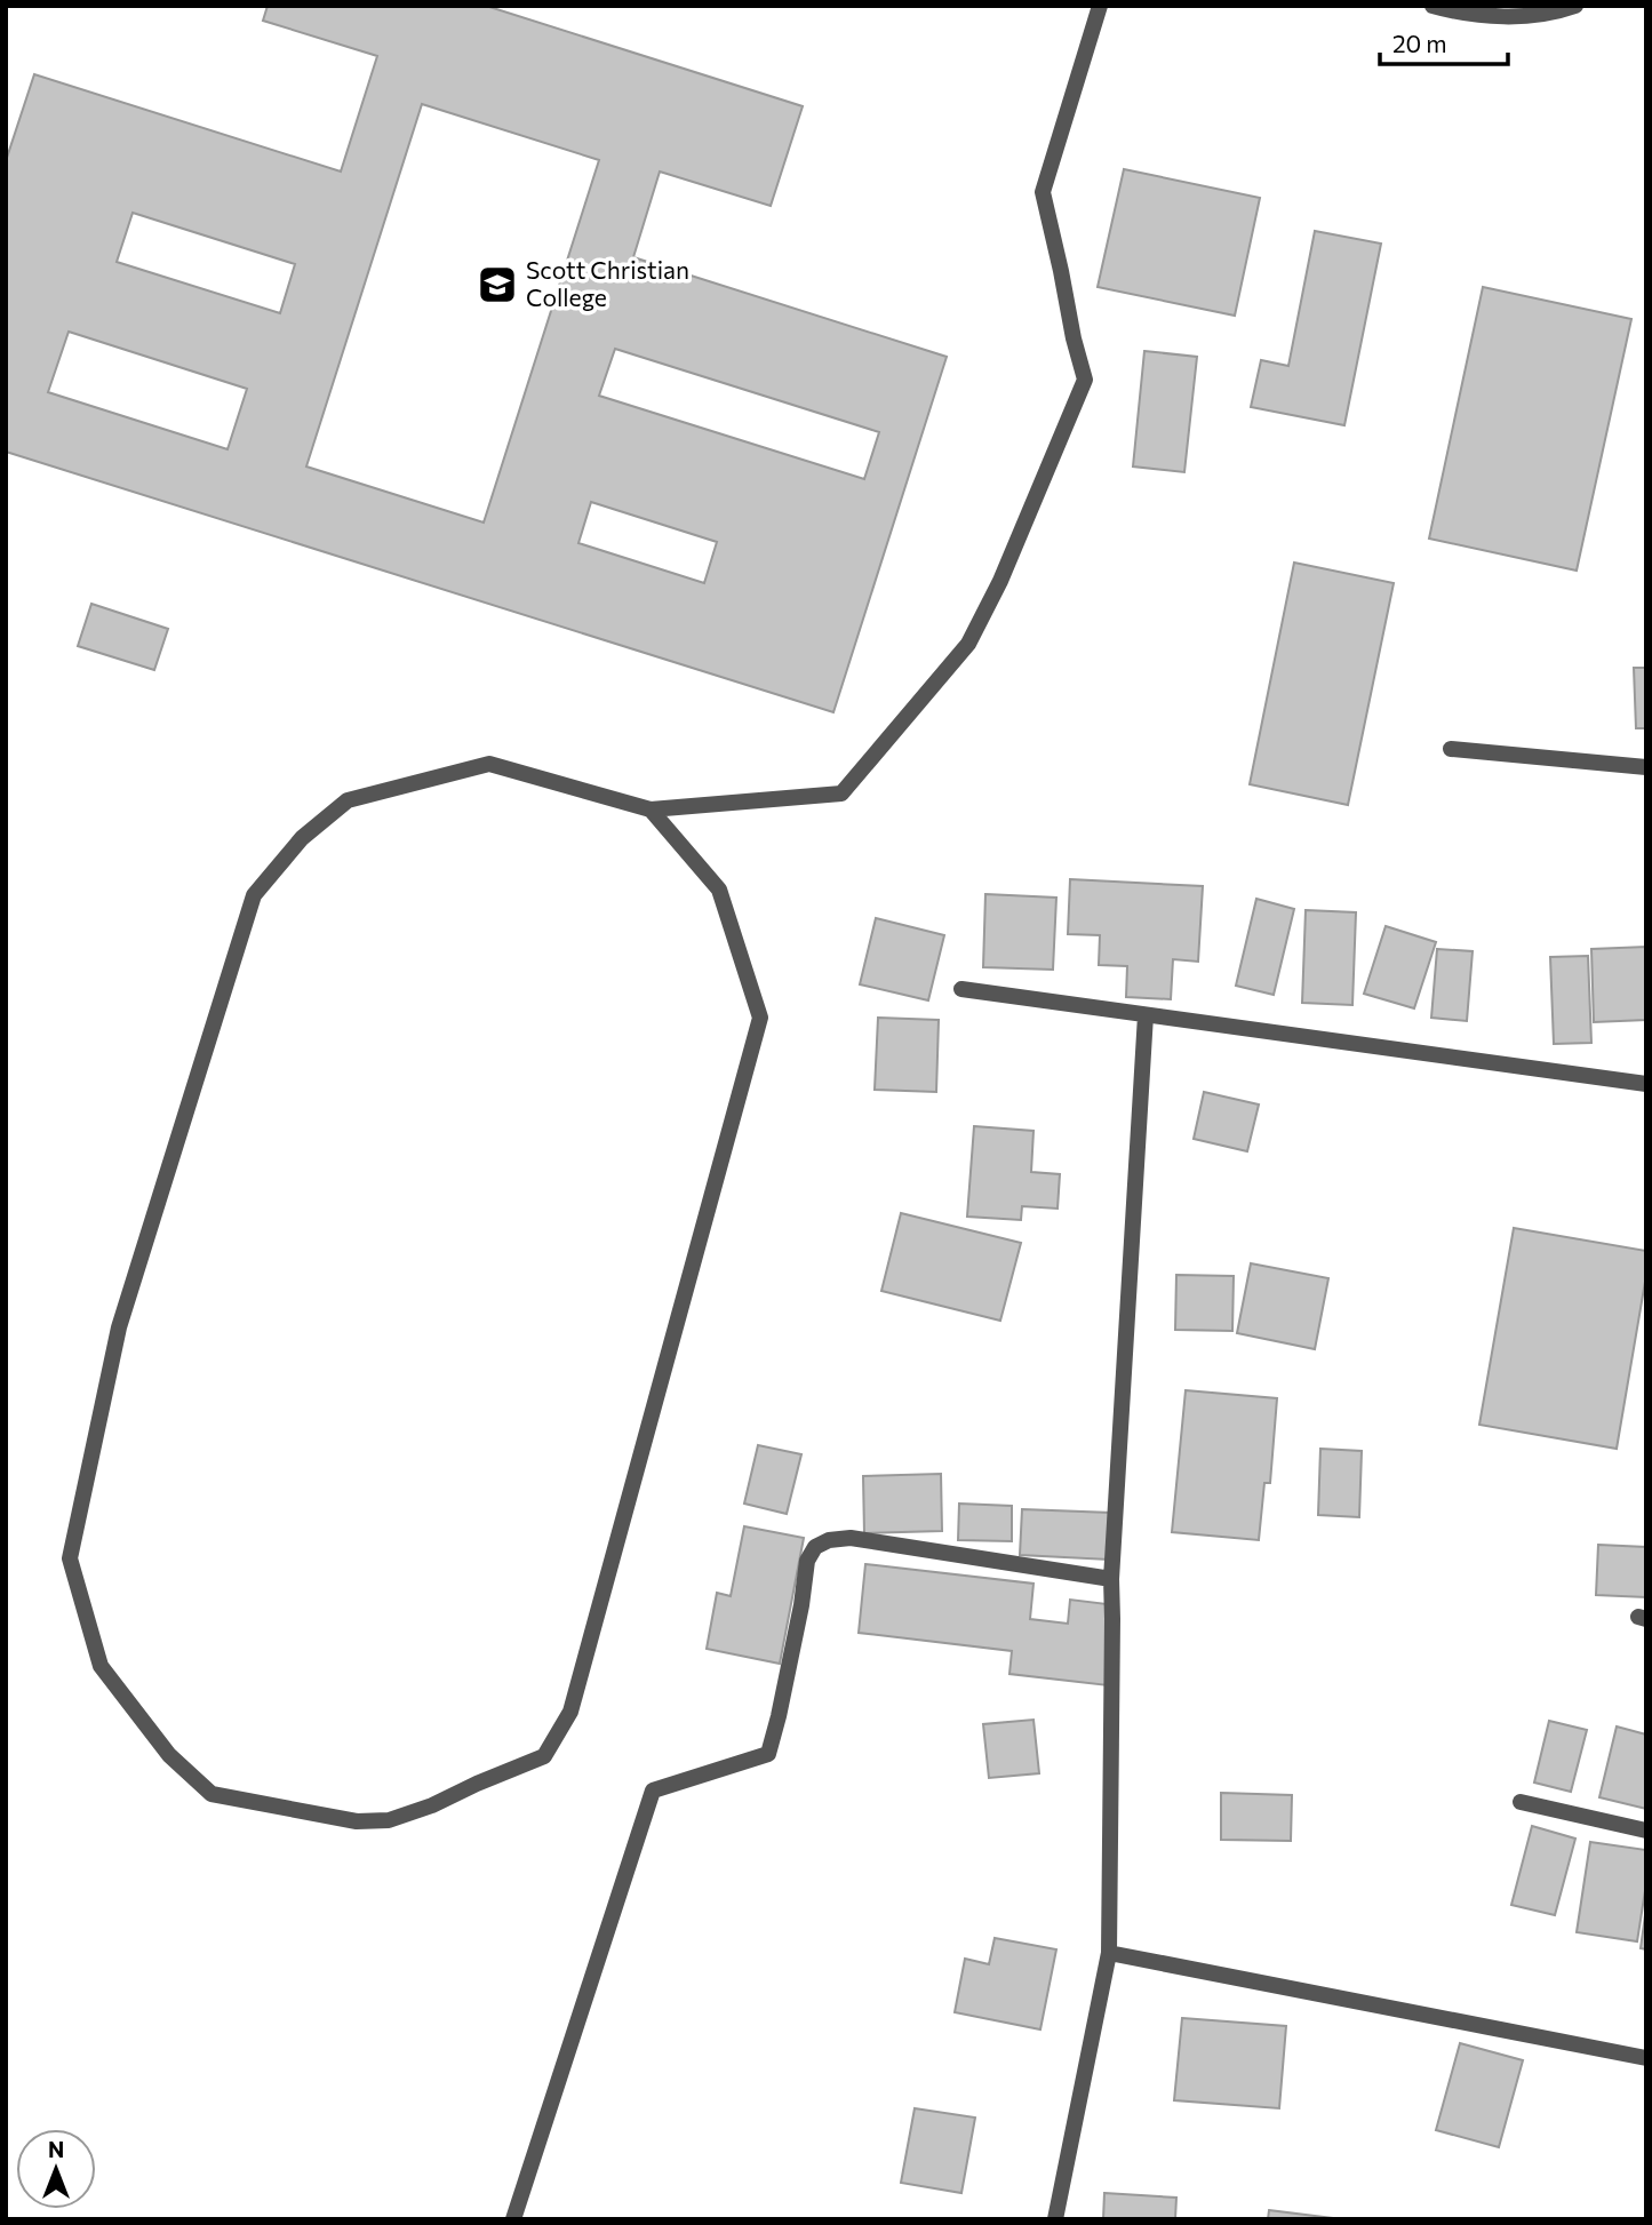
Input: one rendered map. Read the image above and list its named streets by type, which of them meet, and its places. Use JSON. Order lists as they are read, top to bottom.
{
  "places": {
    "school or university": ["Scott Christian College"]
  },
  "scale_bar": "20 m",
  "north": "top"
}
